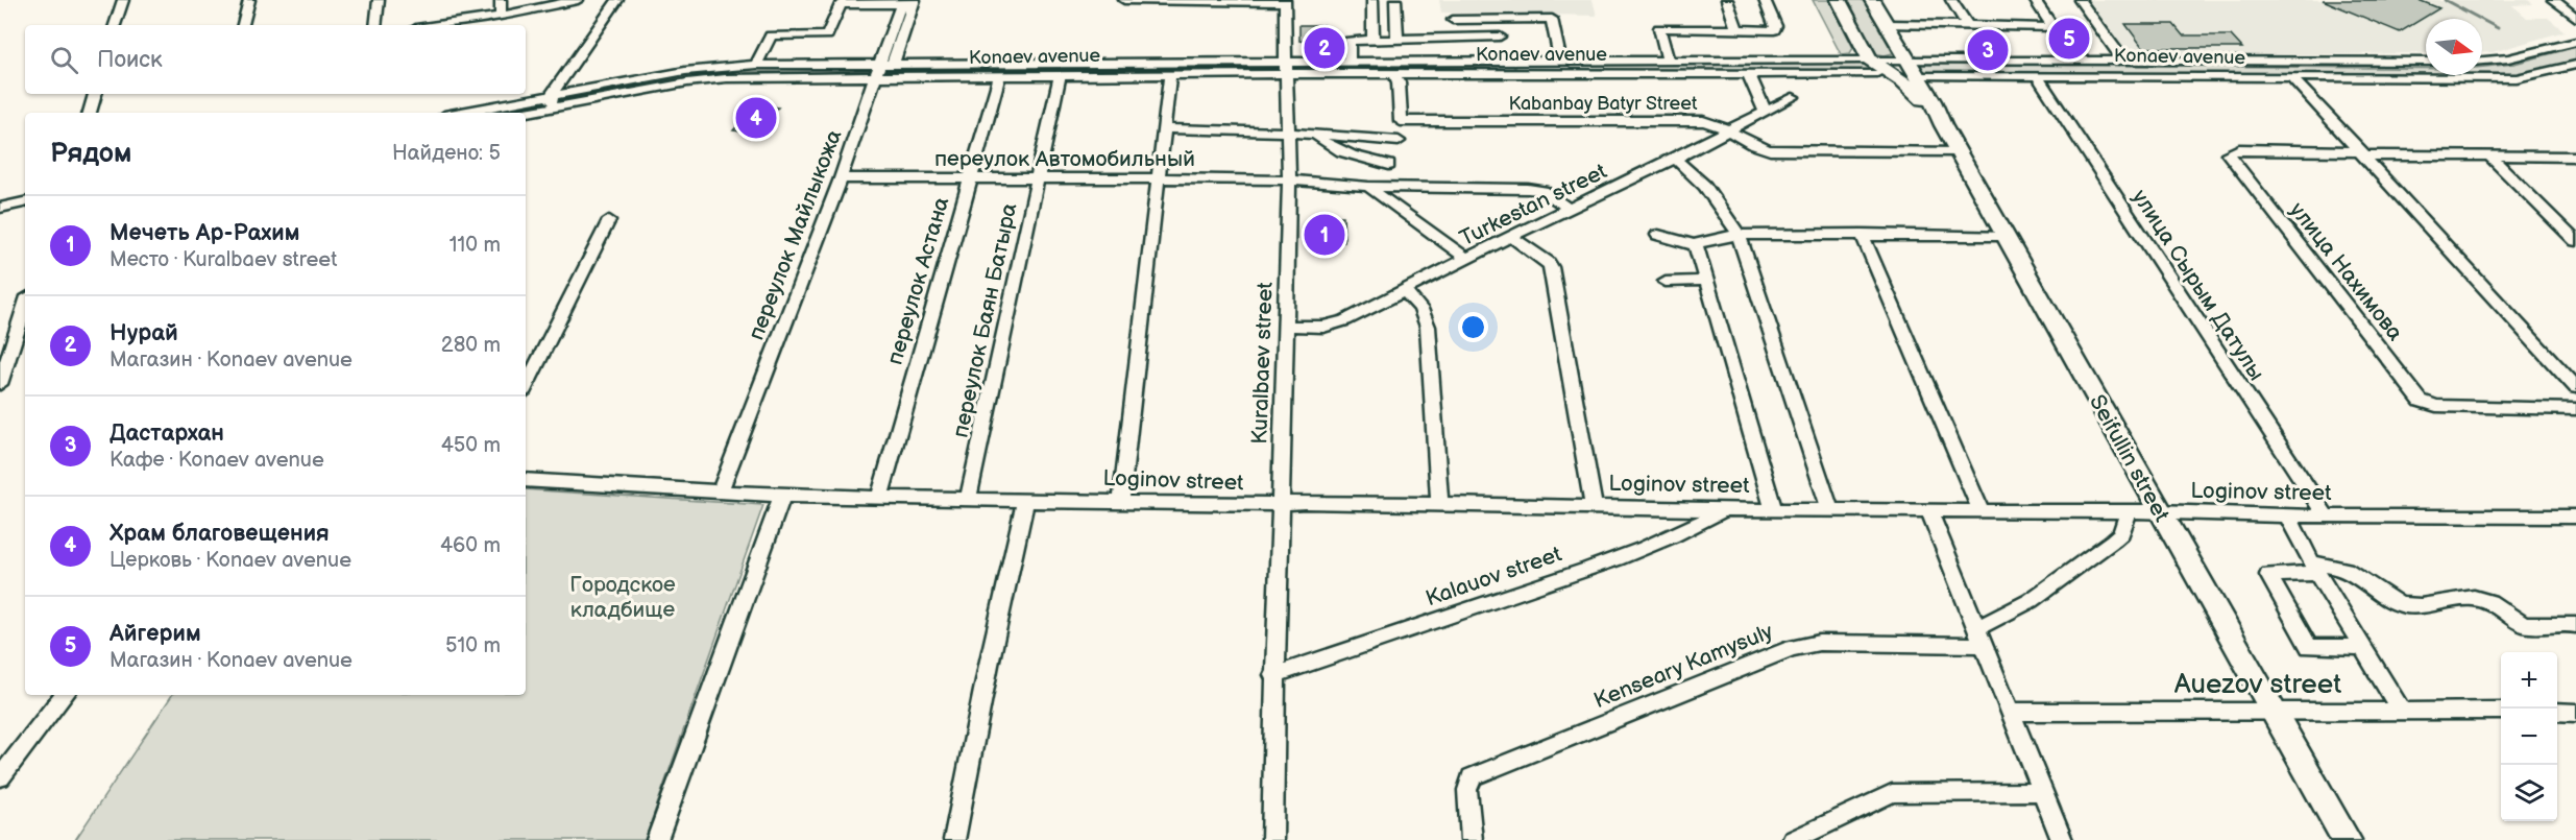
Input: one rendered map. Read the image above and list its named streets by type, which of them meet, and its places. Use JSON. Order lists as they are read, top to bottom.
{
  "streets": {
    "main road": ["Konaev avenue", "Seifullin street"],
    "street": [
      "Kabanbay Batyr Street",
      "переулок Автомобильный",
      "Turkestan street",
      "переулок Майлыкожа",
      "улица Нахимова",
      "переулок Астана",
      "улица Сырым Датулы",
      "переулок Баян Батыра",
      "Kuralbaev street",
      "Loginov street",
      "Kalauov street",
      "Kenseary Kamysuly",
      "Auezov street"
    ]
  },
  "crossings": [
    ["Konaev avenue", "Kabanbay Batyr Street"],
    ["Konaev avenue", "переулок Майлыкожа"],
    ["Konaev avenue", "переулок Астана"],
    ["Konaev avenue", "улица Сырым Датулы"],
    ["Konaev avenue", "переулок Баян Батыра"],
    ["Konaev avenue", "Kuralbaev street"],
    ["Konaev avenue", "Seifullin street"],
    ["Kabanbay Batyr Street", "Turkestan street"],
    ["Kabanbay Batyr Street", "Seifullin street"],
    ["переулок Автомобильный", "Turkestan street"],
    ["переулок Автомобильный", "переулок Майлыкожа"],
    ["переулок Автомобильный", "переулок Астана"],
    ["переулок Автомобильный", "переулок Баян Батыра"],
    ["переулок Автомобильный", "Kuralbaev street"],
    ["Turkestan street", "Kuralbaev street"],
    ["переулок Майлыкожа", "Loginov street"],
    ["переулок Астана", "Loginov street"],
    ["улица Сырым Датулы", "Loginov street"],
    ["переулок Баян Батыра", "Loginov street"],
    ["Kuralbaev street", "Loginov street"],
    ["Kuralbaev street", "Kalauov street"],
    ["Seifullin street", "Loginov street"],
    ["Seifullin street", "Auezov street"],
    ["Loginov street", "Kalauov street"]
  ],
  "parks": ["Городское кладбище"],
  "north": "right",
  "page": {
    "pins": [
      "5",
      "2",
      "3",
      "4",
      "1"
    ],
    "search": "Поиск",
    "heading": ["Рядом", "Найдено: 5"],
    "list": [
      {
        "mark": "1",
        "name": "Мечеть Ар-Рахим",
        "note": "Место · Kuralbaev street",
        "value": "110 m"
      },
      {
        "mark": "2",
        "name": "Нурай",
        "note": "Магазин · Konaev avenue",
        "value": "280 m"
      },
      {
        "mark": "3",
        "name": "Дастархан",
        "note": "Кафе · Konaev avenue",
        "value": "450 m"
      },
      {
        "mark": "4",
        "name": "Храм благовещения",
        "note": "Церковь · Konaev avenue",
        "value": "460 m"
      },
      {
        "mark": "5",
        "name": "Айгерим",
        "note": "Магазин · Konaev avenue",
        "value": "510 m"
      }
    ],
    "map_buttons": ["+", "−"]
  }
}
